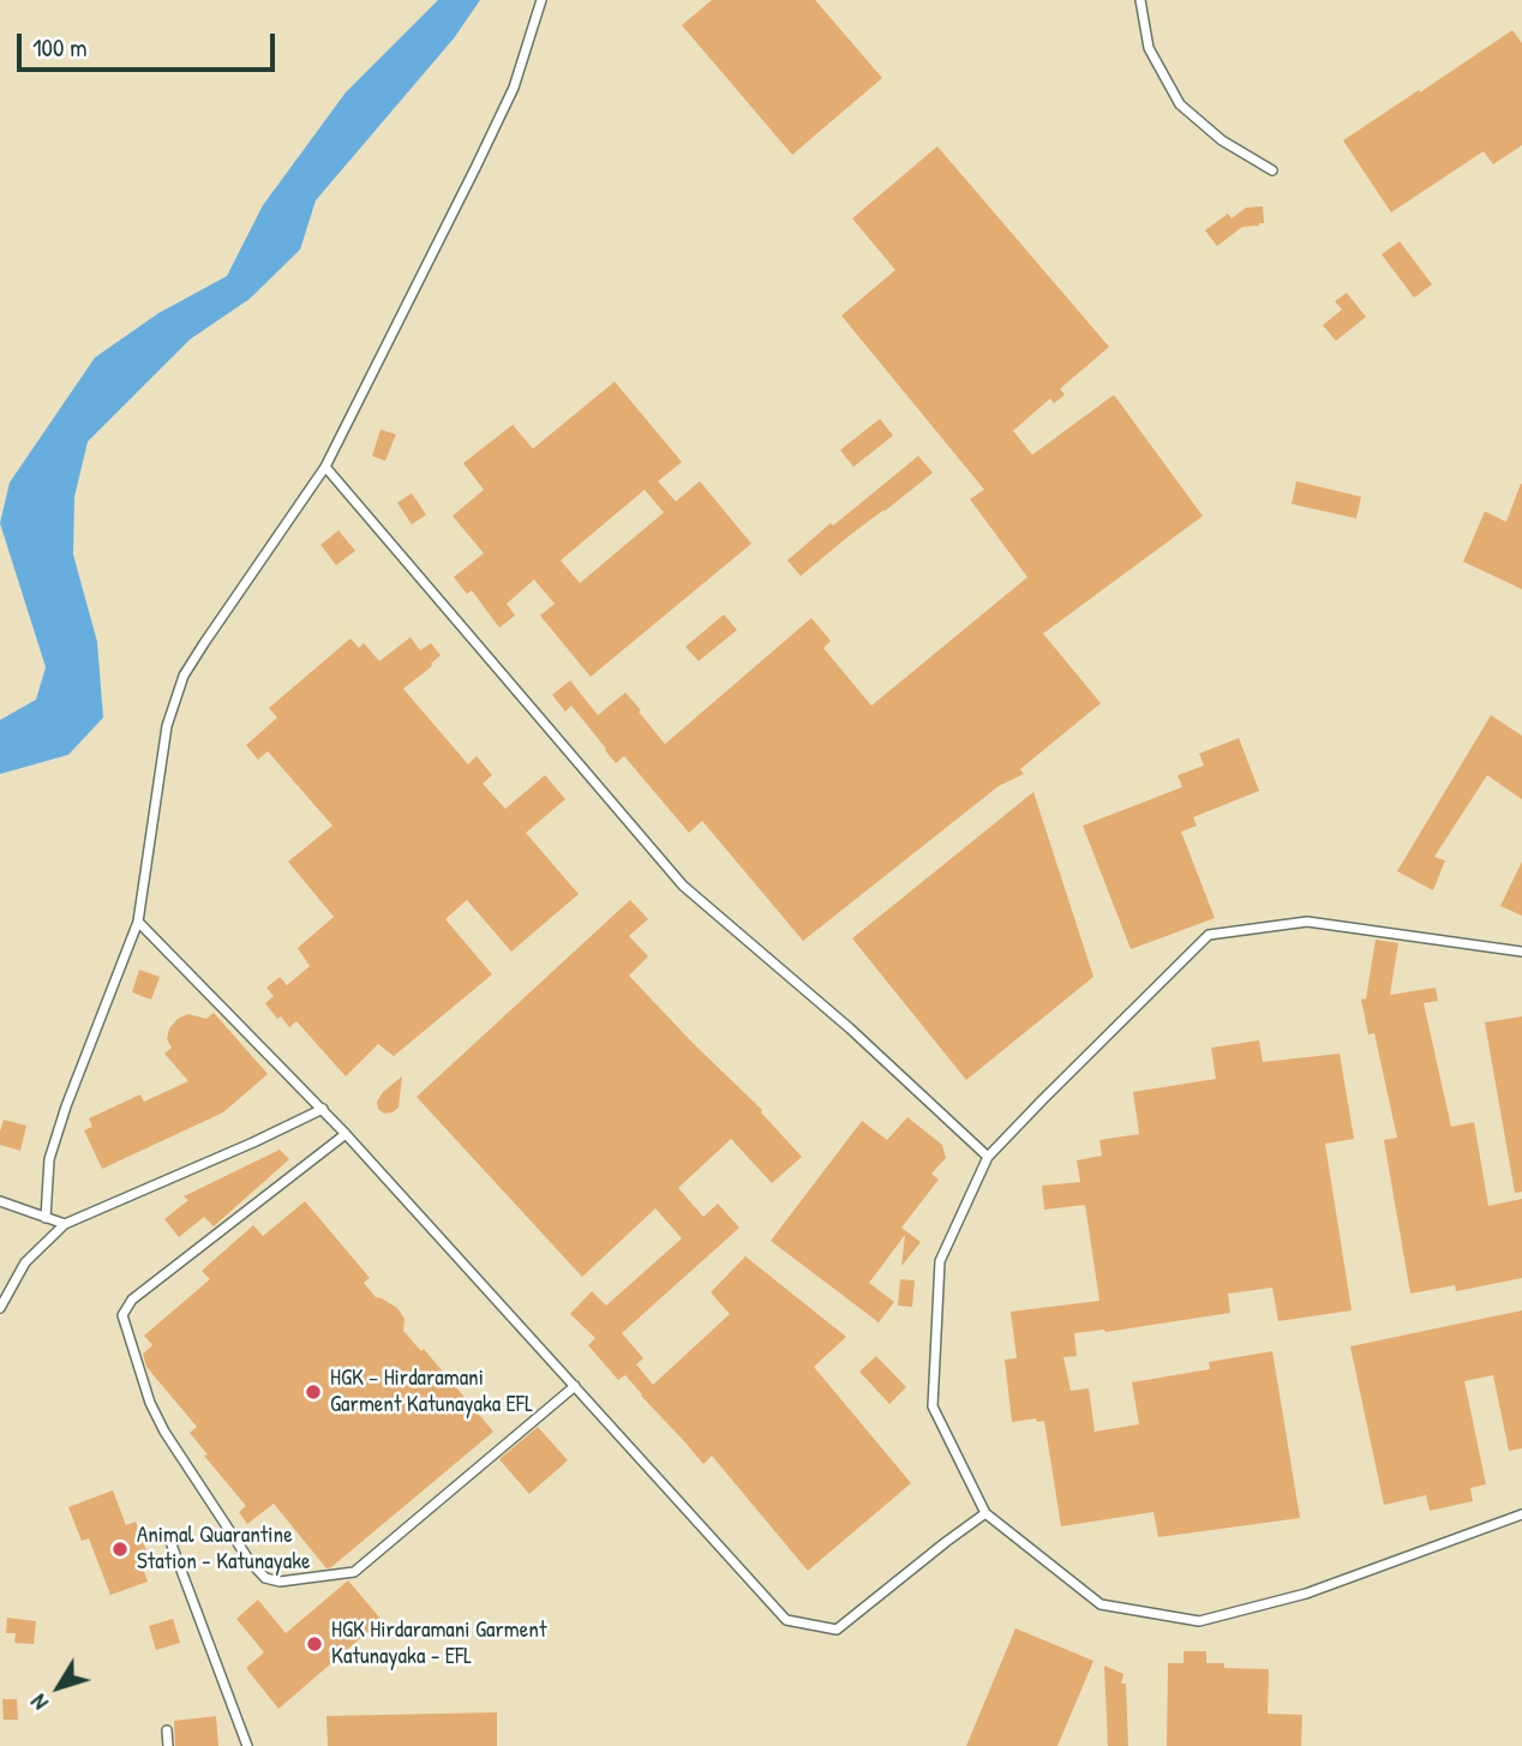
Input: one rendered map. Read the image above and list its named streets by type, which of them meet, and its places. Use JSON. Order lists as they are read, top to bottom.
{
  "places": ["HGK – Hirdaramani Garment Katunayaka EFL", "Animal Quarantine Station - Katunayake", "HGK Hirdaramani Garment Katunayaka - EFL"],
  "scale_bar": "100 m",
  "north": "bottom left"
}
